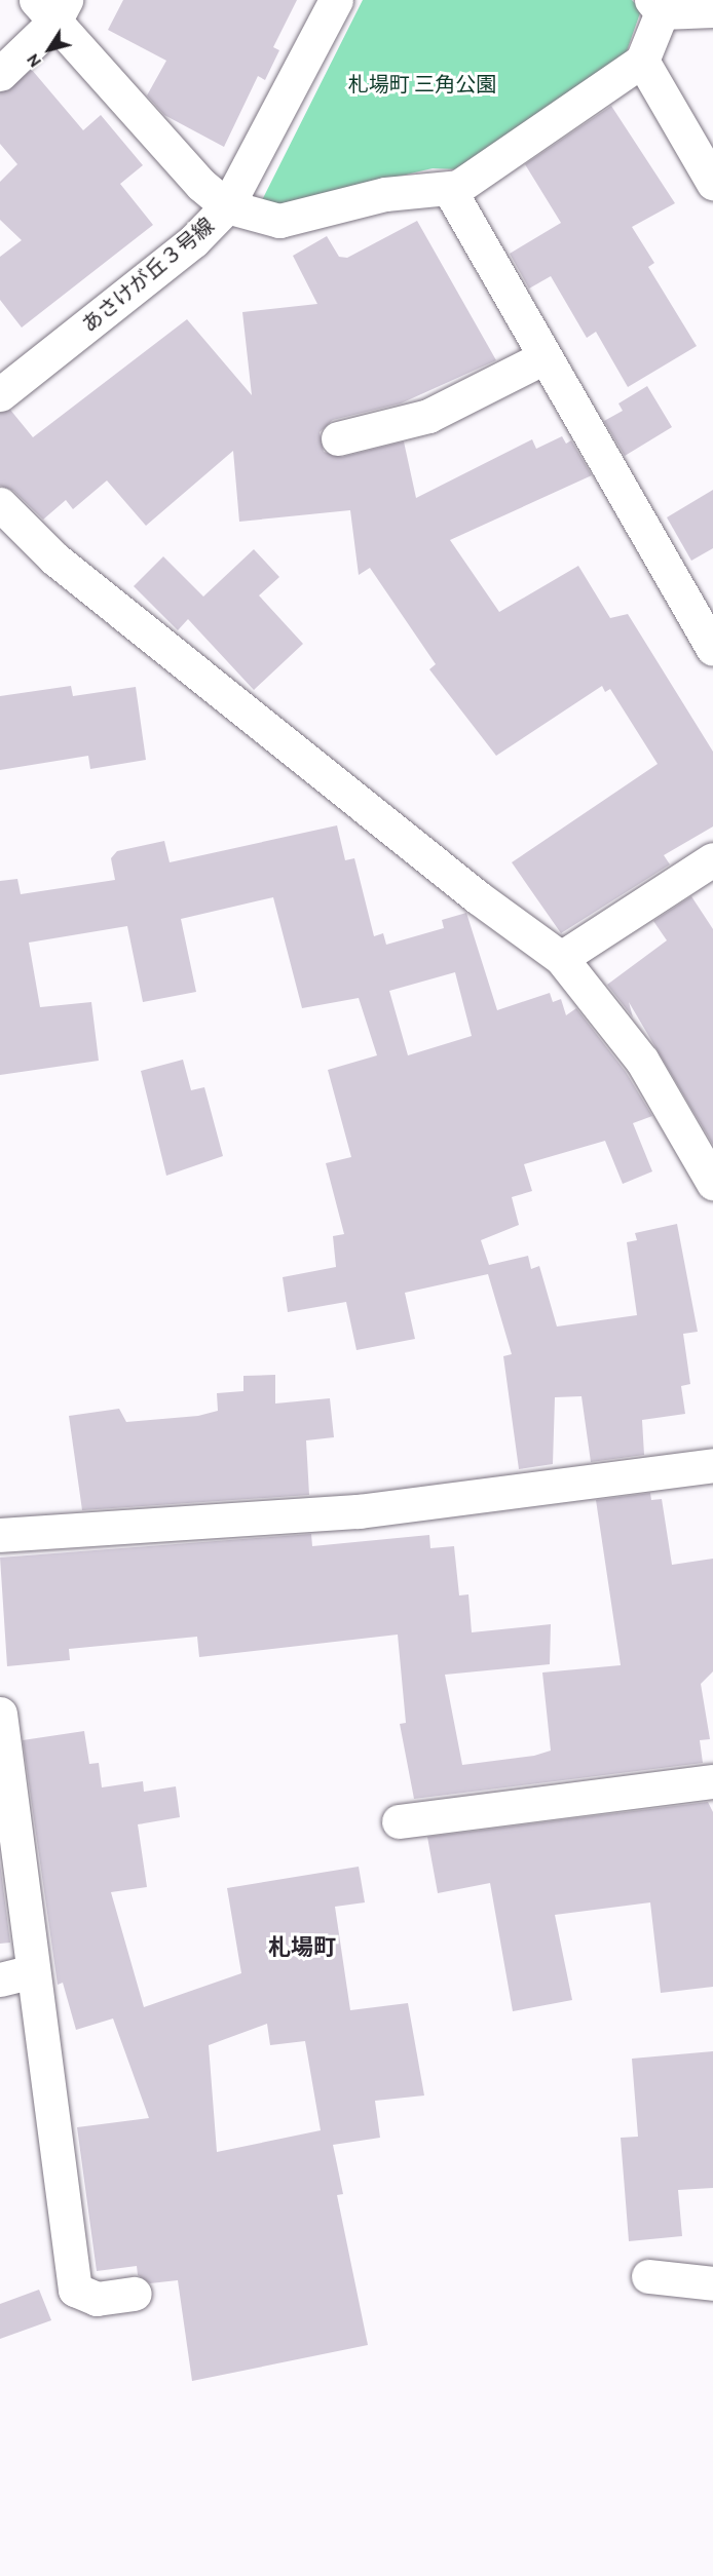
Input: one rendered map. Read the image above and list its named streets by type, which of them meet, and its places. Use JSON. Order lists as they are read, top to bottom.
{
  "streets": {
    "street": ["あさけが丘３号線"]
  },
  "districts": ["札場町"],
  "parks": ["札場町 三角公園"],
  "north": "bottom left"
}
